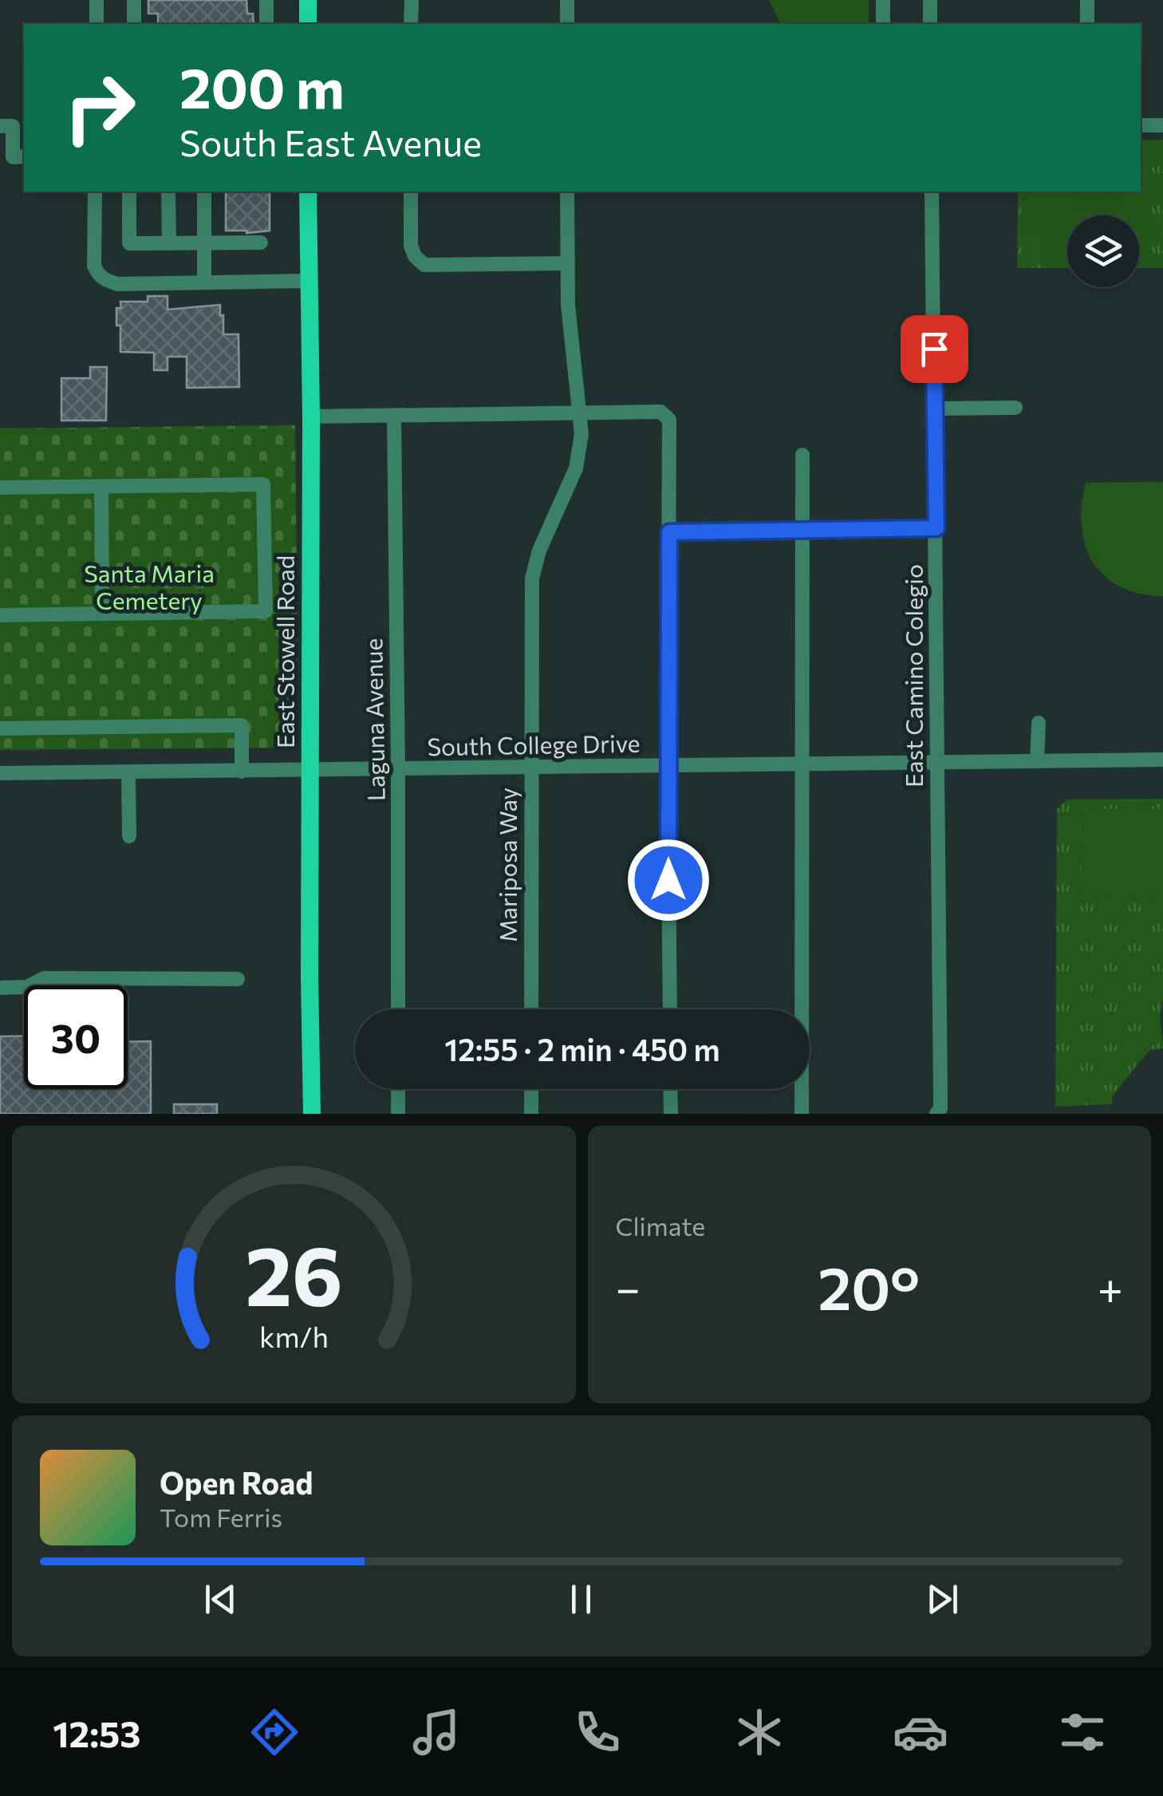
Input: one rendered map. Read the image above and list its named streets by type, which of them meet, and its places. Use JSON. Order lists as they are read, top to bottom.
{
  "streets": {
    "main road": ["East Stowell Road"],
    "street": [
      "East Camino Colegio",
      "Laguna Avenue",
      "South College Drive",
      "Mariposa Way"
    ]
  },
  "crossings": [
    ["East Stowell Road", "South College Drive"],
    ["East Camino Colegio", "South College Drive"],
    ["Laguna Avenue", "South College Drive"],
    ["South College Drive", "Mariposa Way"]
  ],
  "parks": ["Santa Maria Cemetery"],
  "page": {
    "turn": ["200 m", "South East Avenue"],
    "limit": "30",
    "trip": "12:55 · 2 min · 450 m",
    "tile": "Climate",
    "heat": ["−", "20°", "+"],
    "song": ["Open Road", "Tom Ferris"],
    "tabs": "12:53",
    "gauge": ["26", "km/h"]
  }
}
